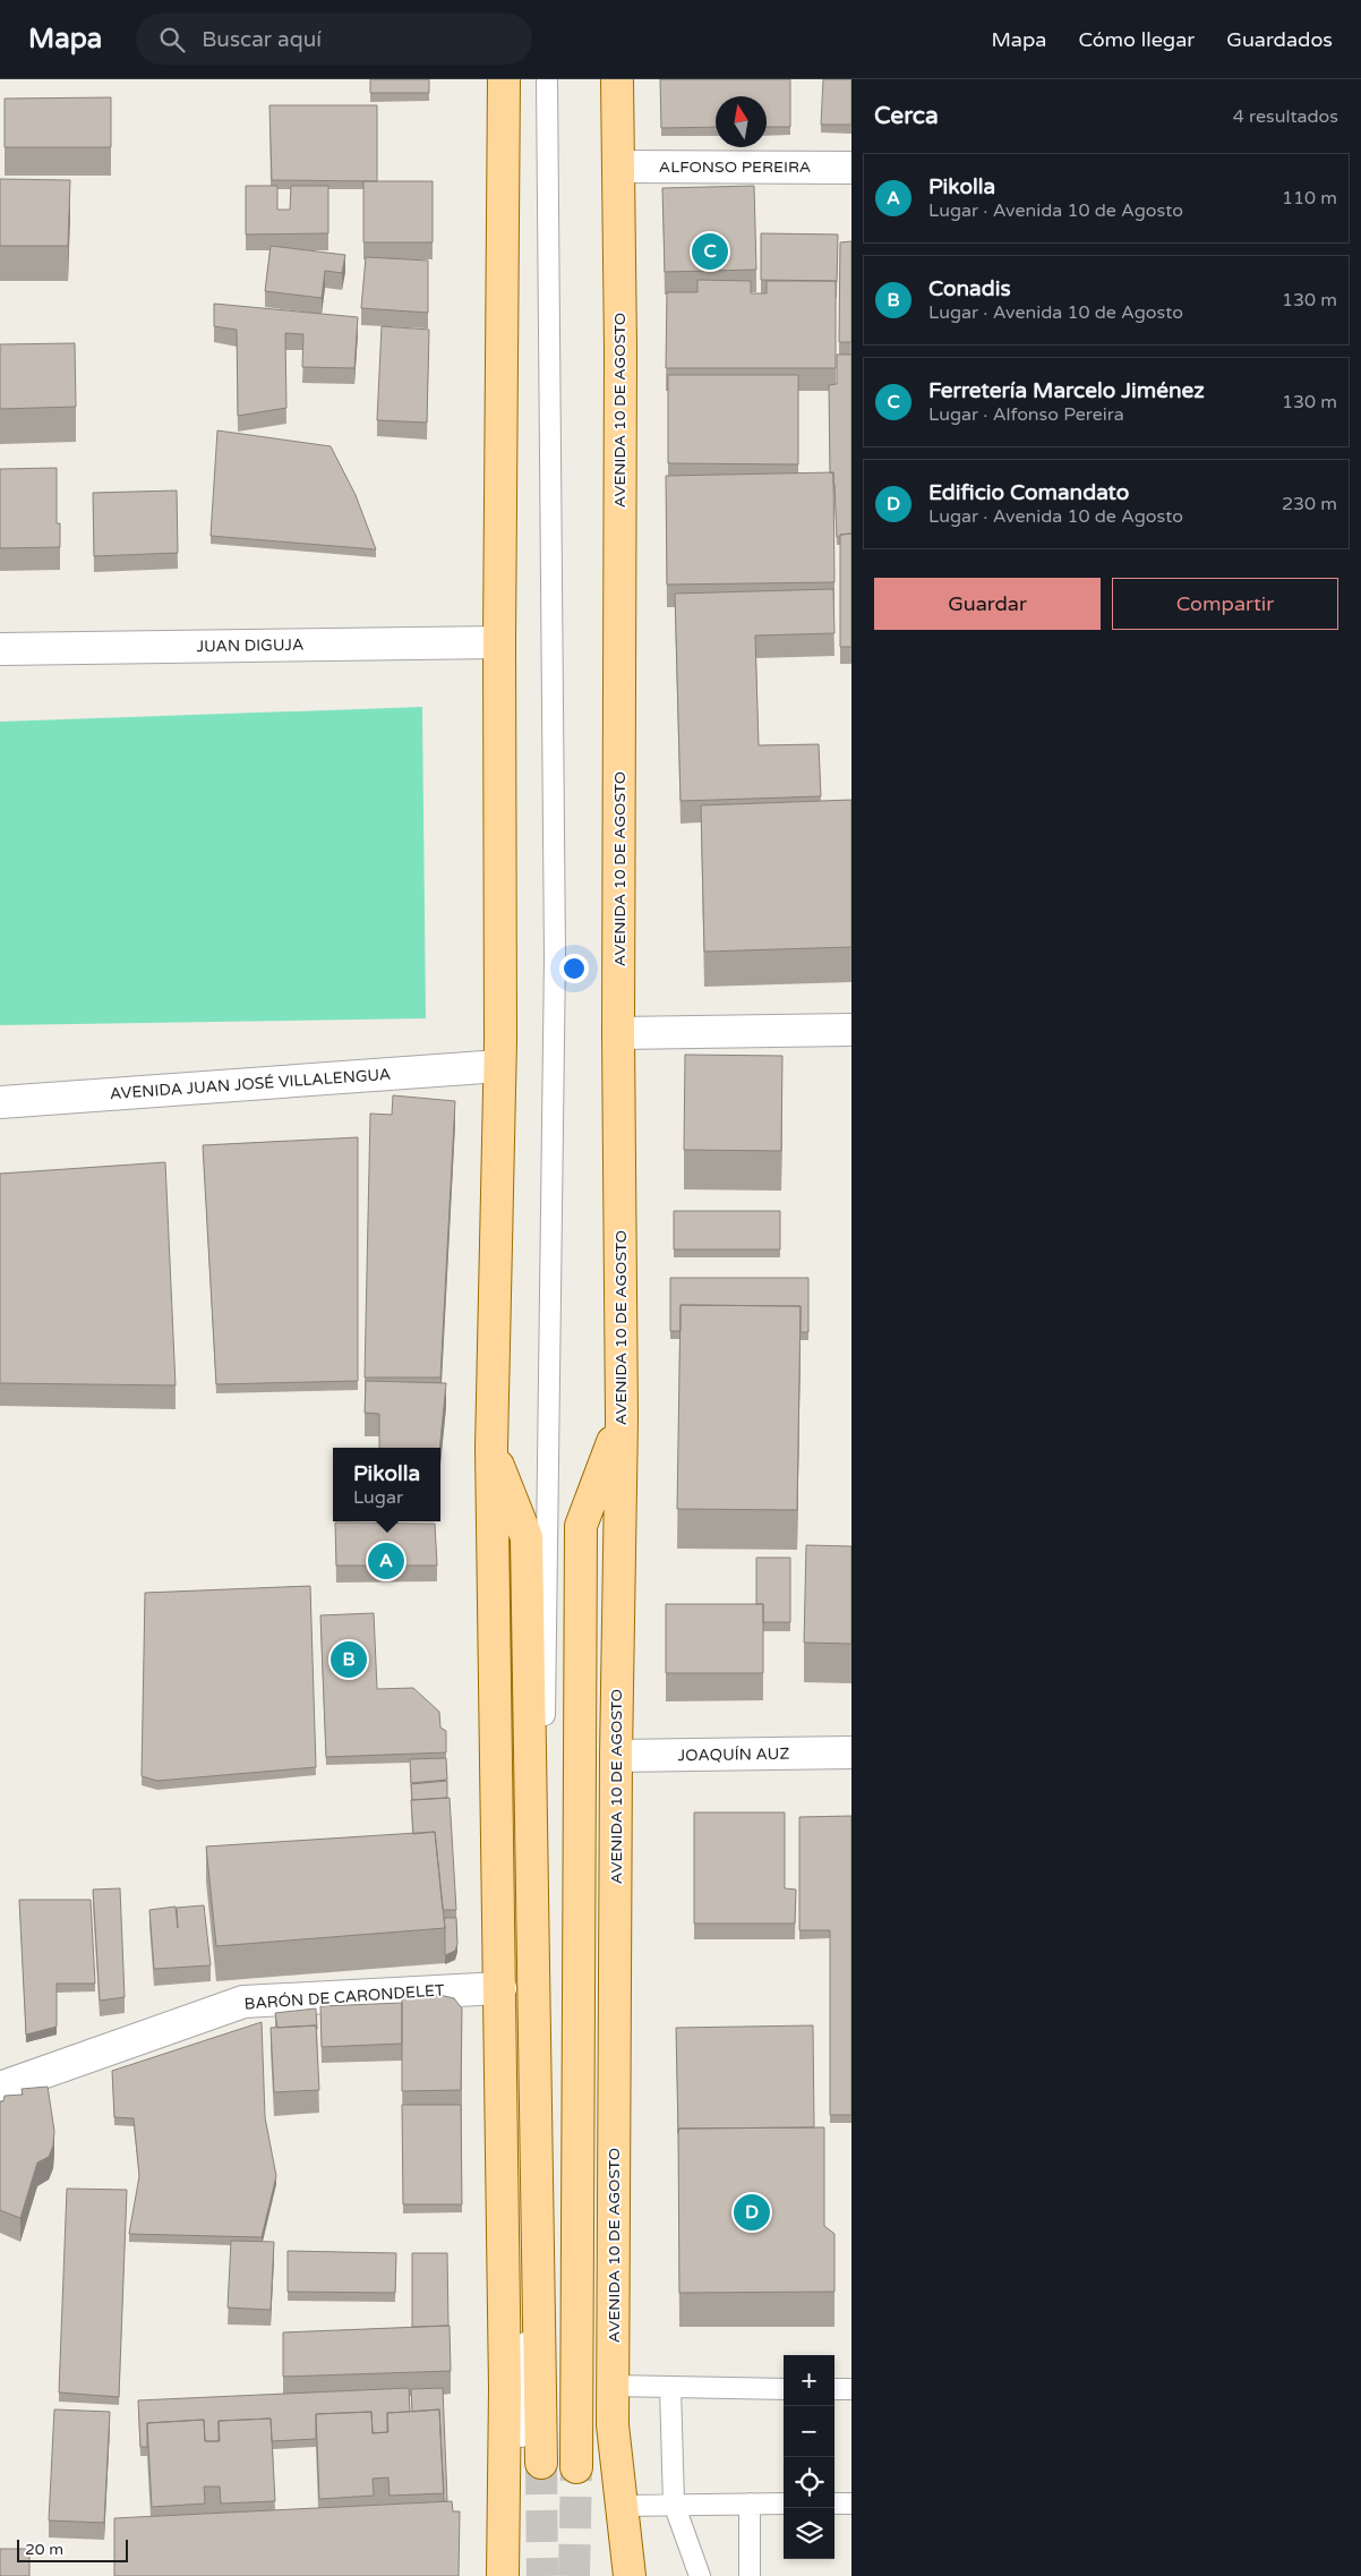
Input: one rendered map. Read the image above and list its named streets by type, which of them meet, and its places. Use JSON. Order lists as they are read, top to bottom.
{
  "streets": {
    "main road": ["AVENIDA 10 DE AGOSTO"],
    "street": [
      "ALFONSO PEREIRA",
      "JUAN DIGUJA",
      "AVENIDA JUAN JOSÉ VILLALENGUA",
      "JOAQUÍN AUZ",
      "BARÓN DE CARONDELET"
    ]
  },
  "crossings": [
    ["ALFONSO PEREIRA", "AVENIDA 10 DE AGOSTO"],
    ["AVENIDA 10 DE AGOSTO", "JOAQUÍN AUZ"]
  ],
  "scale_bar": "20 m",
  "north": "top",
  "page": {
    "header": "Mapa",
    "search": "Buscar aquí",
    "nav": ["Mapa", "Cómo llegar", "Guardados"],
    "heading": ["Cerca", "4 resultados"],
    "list": [
      {
        "mark": "A",
        "name": "Pikolla",
        "note": "Lugar · Avenida 10 de Agosto",
        "value": "110 m"
      },
      {
        "mark": "B",
        "name": "Conadis",
        "note": "Lugar · Avenida 10 de Agosto",
        "value": "130 m"
      },
      {
        "mark": "C",
        "name": "Ferretería Marcelo Jiménez",
        "note": "Lugar · Alfonso Pereira",
        "value": "130 m"
      },
      {
        "mark": "D",
        "name": "Edificio Comandato",
        "note": "Lugar · Avenida 10 de Agosto",
        "value": "230 m"
      }
    ],
    "pins": [
      "C",
      "A",
      "B",
      "D"
    ],
    "buttons": ["Guardar", "Compartir"],
    "popup": ["Pikolla", "Lugar"],
    "map_buttons": ["+", "−"],
    "scale": "20 m"
  }
}
